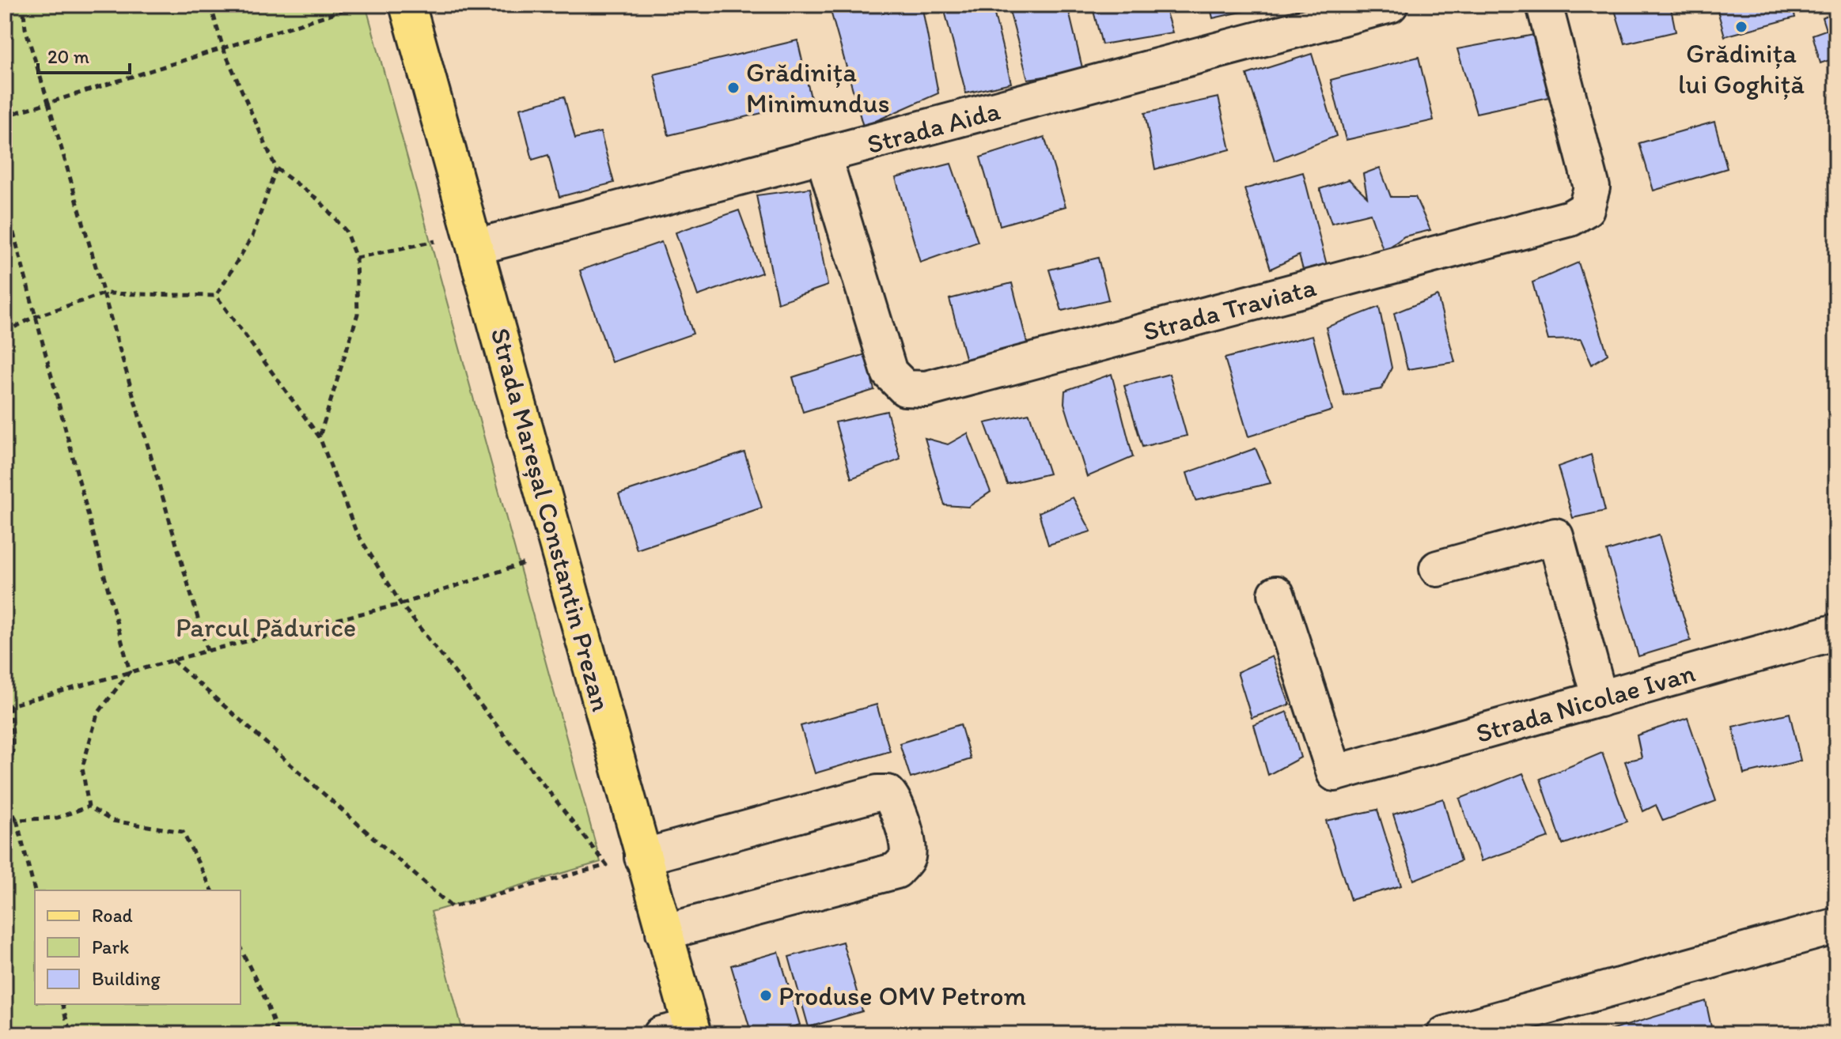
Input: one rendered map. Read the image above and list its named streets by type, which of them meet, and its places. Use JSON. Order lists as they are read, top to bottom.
{
  "streets": {
    "main road": ["Strada Mareșal Constantin Prezan"],
    "street": ["Strada Aida", "Strada Traviata", "Strada Nicolae Ivan"]
  },
  "crossings": [
    ["Strada Aida", "Strada Traviata"],
    ["Strada Aida", "Strada Mareșal Constantin Prezan"]
  ],
  "parks": ["Parcul Pădurice"],
  "places": ["Grădinița lui Goghiță", "Grădinița Minimundus", "Produse OMV Petrom"],
  "legend": ["Road", "Park", "Building"],
  "scale_bar": "20 m"
}
